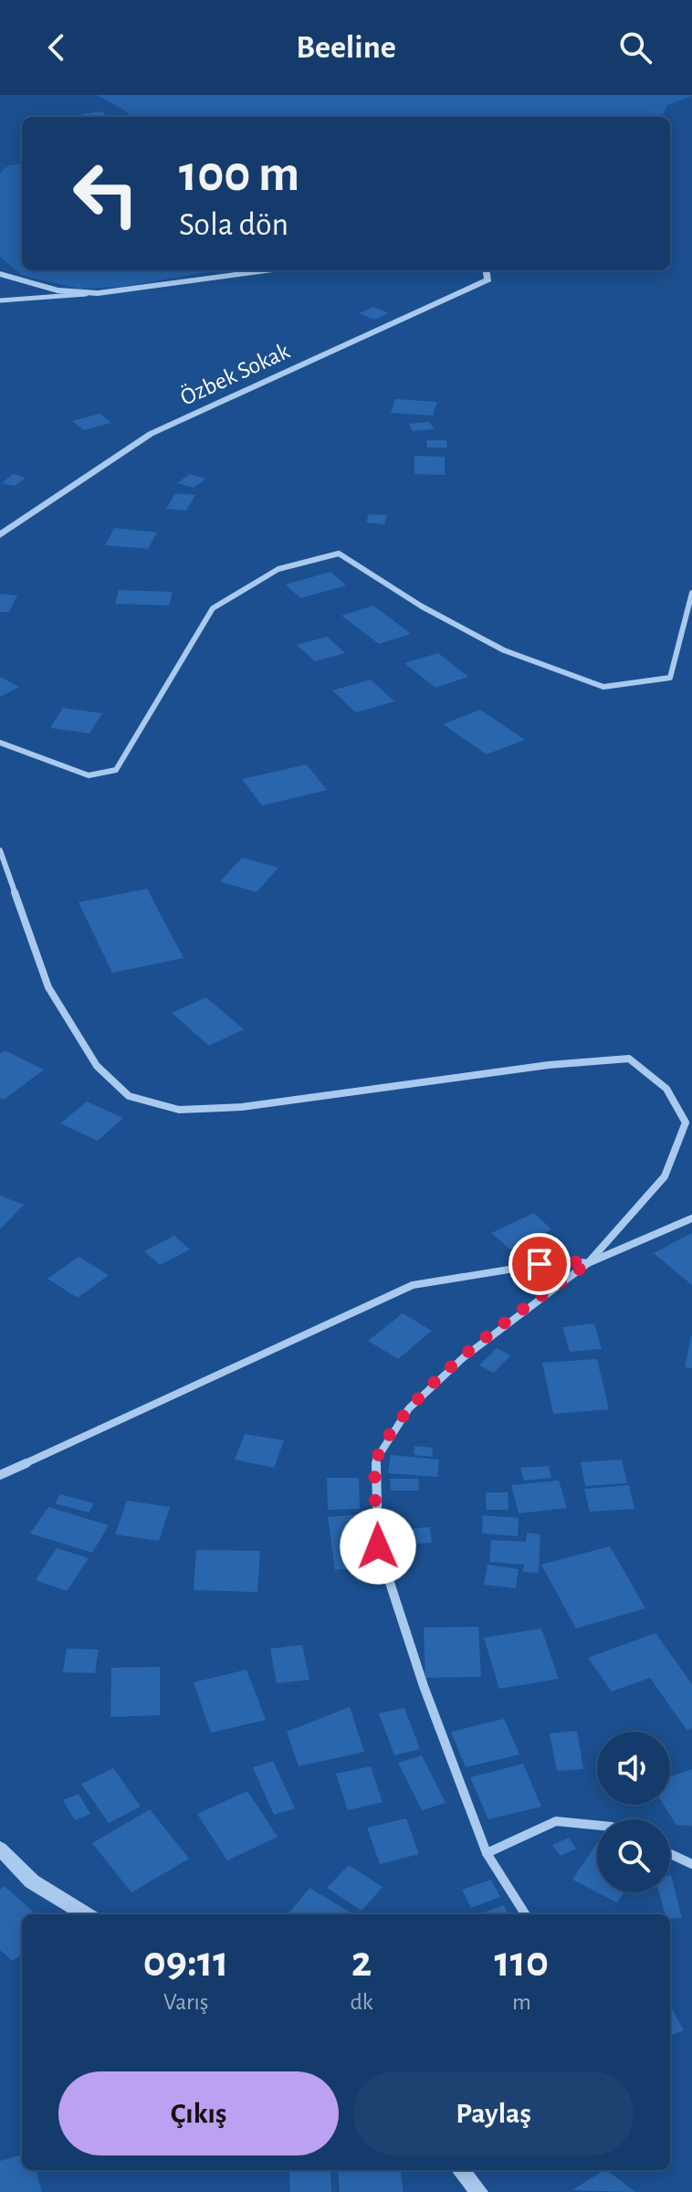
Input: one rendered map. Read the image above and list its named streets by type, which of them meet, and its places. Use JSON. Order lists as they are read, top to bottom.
{
  "streets": {
    "street": ["Özbek Sokak"]
  },
  "page": {
    "header": "Beeline",
    "turn": ["100 m", "Sola dön"],
    "eta": [
      "09:11",
      "Varış",
      "2",
      "dk",
      "110",
      "m"
    ],
    "buttons": ["Çıkış", "Paylaş"]
  }
}
